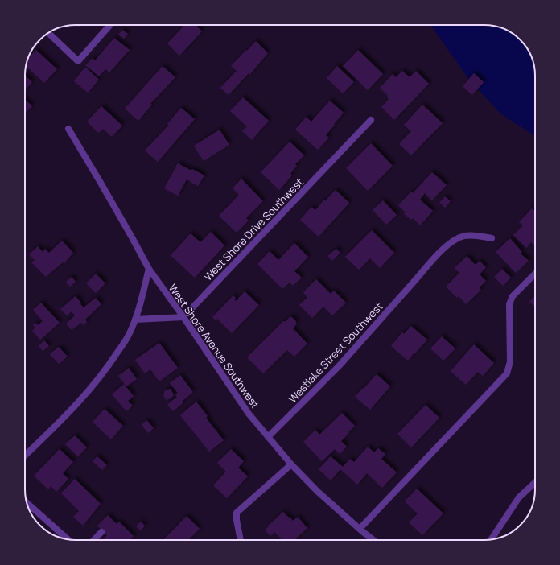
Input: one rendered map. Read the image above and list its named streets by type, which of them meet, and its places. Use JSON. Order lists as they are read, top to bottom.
{
  "streets": {
    "street": ["West Shore Drive Southwest", "West Shore Avenue Southwest", "Westlake Street Southwest"]
  },
  "crossings": [
    ["West Shore Drive Southwest", "West Shore Avenue Southwest"],
    ["West Shore Avenue Southwest", "Westlake Street Southwest"]
  ]
}
